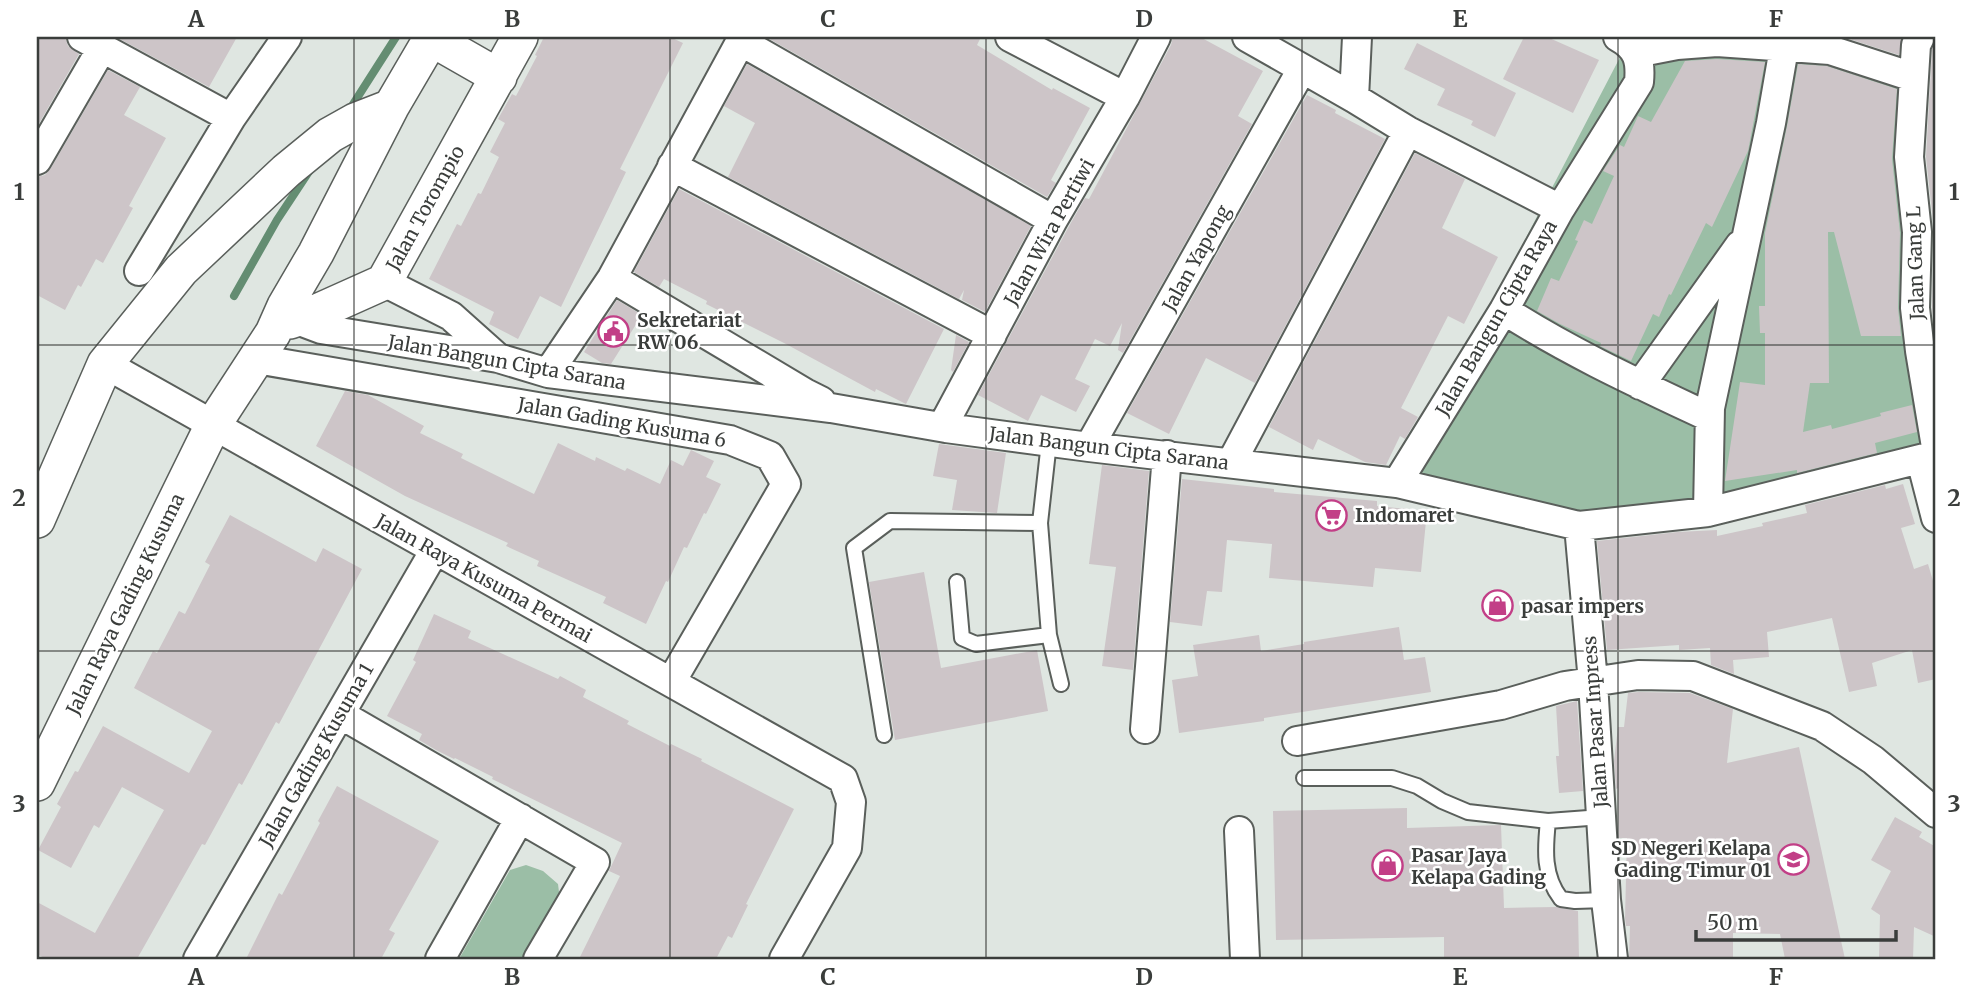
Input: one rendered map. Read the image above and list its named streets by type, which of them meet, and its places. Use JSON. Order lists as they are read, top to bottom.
{
  "streets": {
    "street": [
      "Jalan Torompio",
      "Jalan Wira Pertiwi",
      "Jalan Yapong",
      "Jalan Gang L",
      "Jalan Bangun Cipta Raya",
      "Jalan Bangun Cipta Sarana",
      "Jalan Gading Kusuma 6",
      "Jalan Raya Kusuma Permai",
      "Jalan Raya Gading Kusuma",
      "Jalan Pasar Inpress",
      "Jalan Gading Kusuma 1"
    ]
  },
  "crossings": [
    ["Jalan Torompio", "Jalan Bangun Cipta Sarana"],
    ["Jalan Wira Pertiwi", "Jalan Bangun Cipta Sarana"],
    ["Jalan Yapong", "Jalan Bangun Cipta Raya"],
    ["Jalan Yapong", "Jalan Bangun Cipta Sarana"],
    ["Jalan Gang L", "Jalan Bangun Cipta Sarana"],
    ["Jalan Bangun Cipta Raya", "Jalan Bangun Cipta Sarana"],
    ["Jalan Bangun Cipta Sarana", "Jalan Pasar Inpress"],
    ["Jalan Gading Kusuma 6", "Jalan Raya Kusuma Permai"],
    ["Jalan Raya Kusuma Permai", "Jalan Raya Gading Kusuma"],
    ["Jalan Raya Kusuma Permai", "Jalan Gading Kusuma 1"]
  ],
  "places": {
    "public building": ["Sekretariat RW 06"],
    "supermarket": ["Indomaret"],
    "shop": ["pasar impers", "Pasar Jaya Kelapa Gading"],
    "school or university": ["SD Negeri Kelapa Gading Timur 01"]
  },
  "scale_bar": "50 m",
  "grid": {
    "columns": [
      "A",
      "B",
      "C",
      "D",
      "E",
      "F"
    ],
    "rows": ["1", "2", "3"]
  }
}
